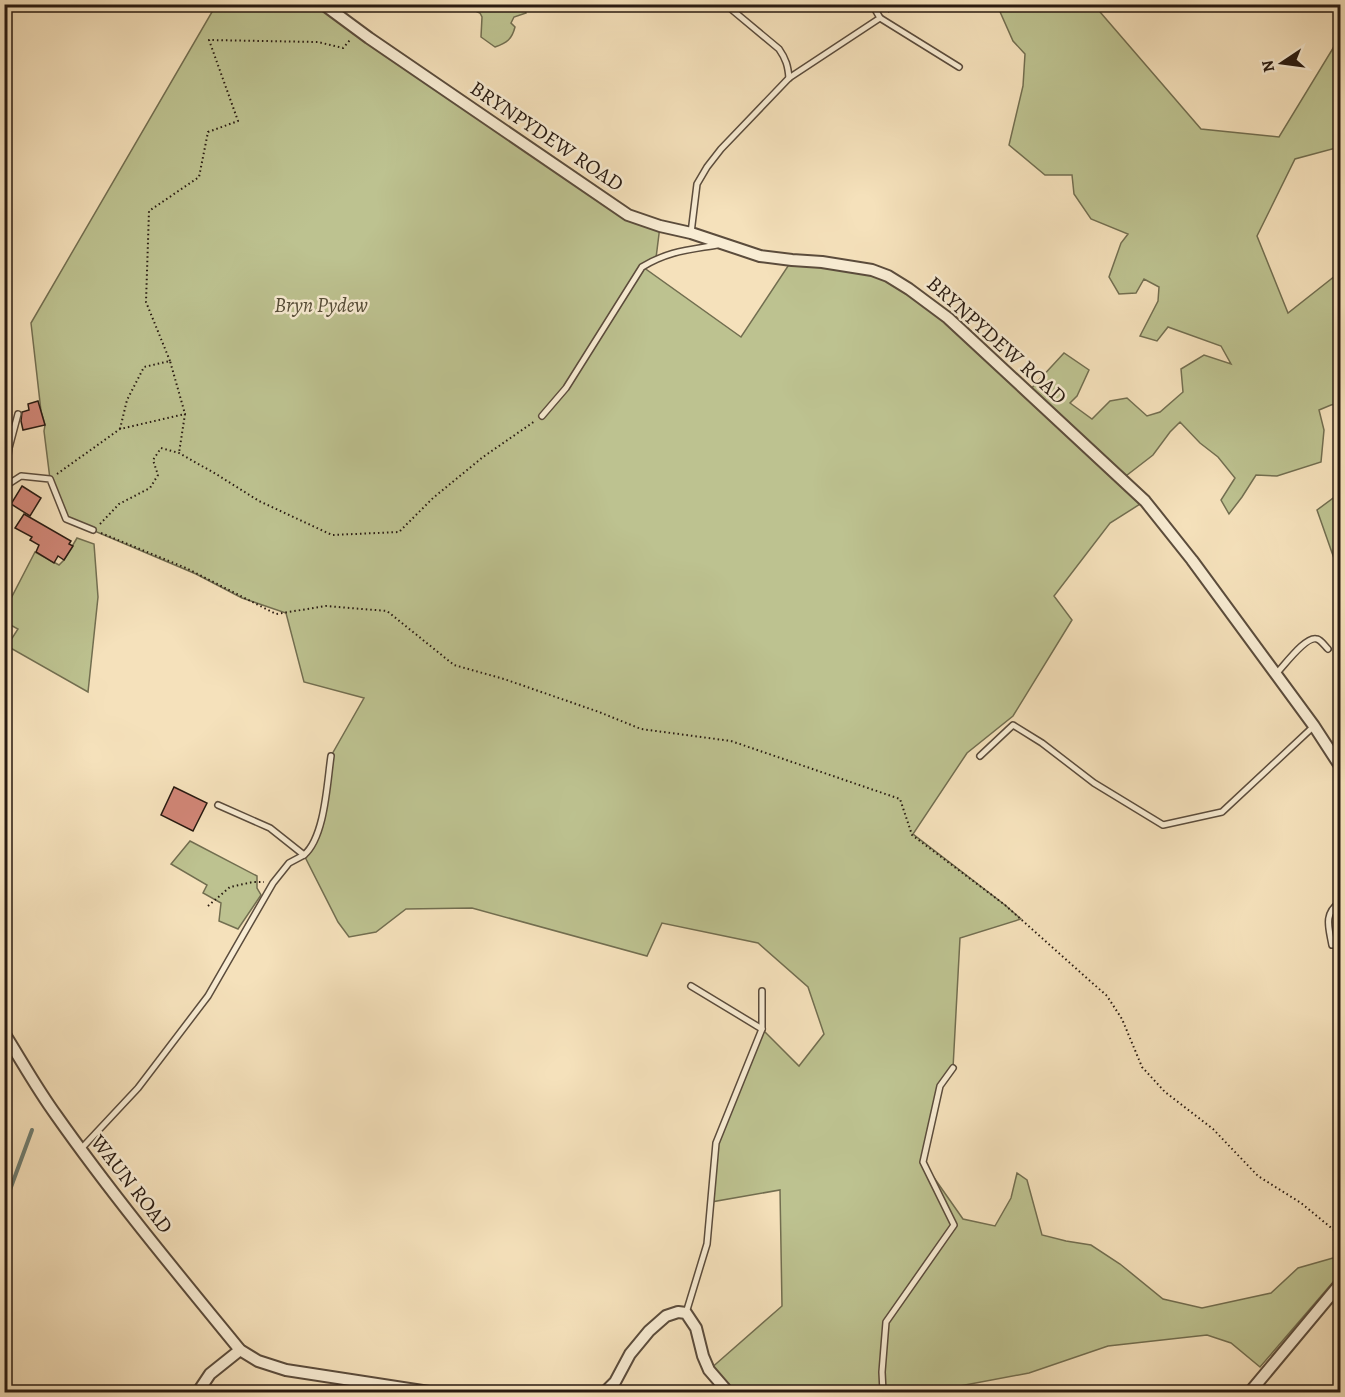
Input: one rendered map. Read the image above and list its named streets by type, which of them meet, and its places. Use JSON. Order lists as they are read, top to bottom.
{
  "streets": {
    "street": ["BRYNPYDEW ROAD", "WAUN ROAD"]
  },
  "parks": ["Bryn Pydew"],
  "north": "left"
}
